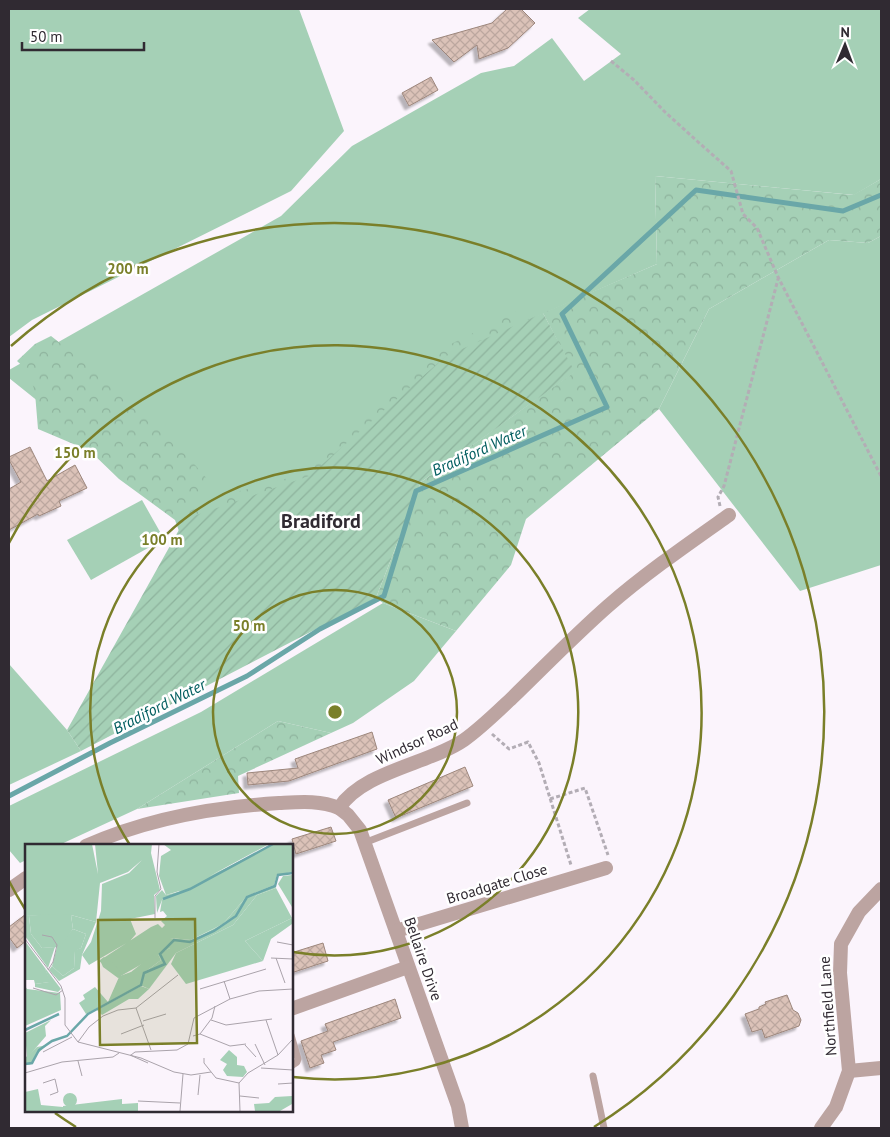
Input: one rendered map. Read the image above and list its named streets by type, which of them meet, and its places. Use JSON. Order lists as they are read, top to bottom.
{
  "streets": {
    "street": [
      "Windsor Road",
      "Broadgate Close",
      "Bellaire Drive",
      "Northfield Lane"
    ]
  },
  "crossings": [
    ["Windsor Road", "Bellaire Drive"],
    ["Broadgate Close", "Bellaire Drive"]
  ],
  "districts": ["Bradiford"],
  "water": ["Bradiford Water"],
  "scale_bar": "50 m",
  "north": "top",
  "rings": [
    "200 m",
    "150 m",
    "100 m",
    "50 m"
  ]
}
